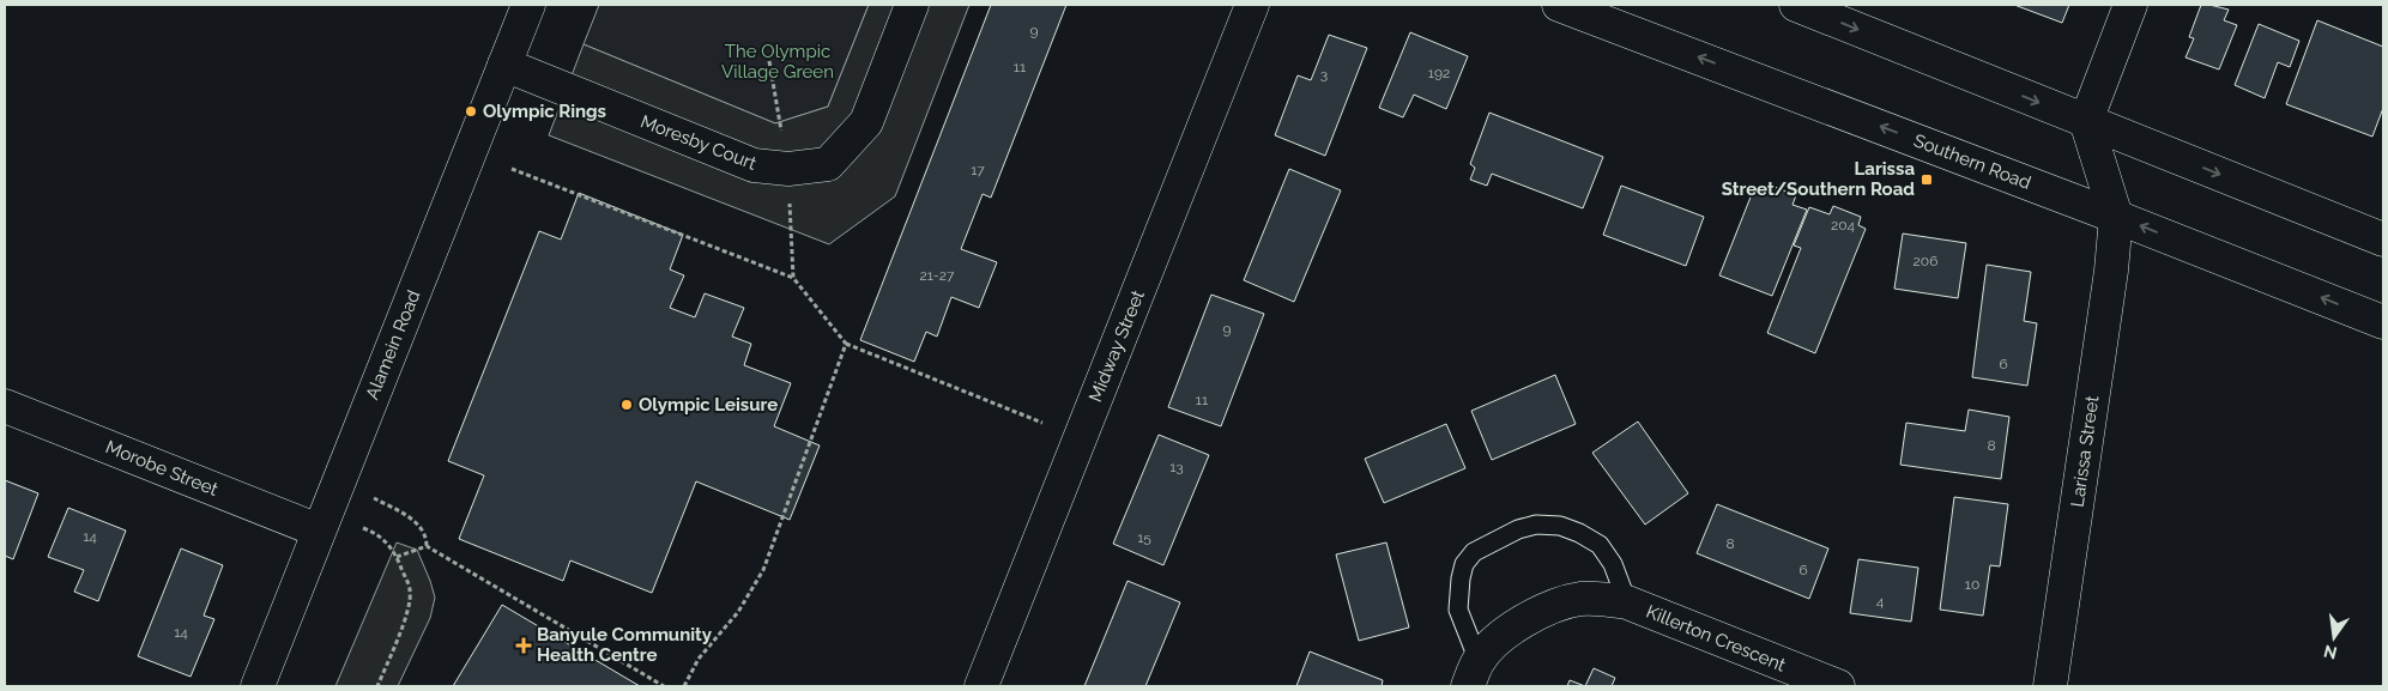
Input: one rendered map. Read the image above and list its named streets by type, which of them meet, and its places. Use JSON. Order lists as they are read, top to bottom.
{
  "streets": {
    "street": [
      "Moresby Court",
      "Southern Road",
      "Alamein Road",
      "Midway Street",
      "Larissa Street",
      "Morobe Street",
      "Killerton Crescent"
    ]
  },
  "crossings": [
    ["Moresby Court", "Alamein Road"],
    ["Southern Road", "Larissa Street"],
    ["Alamein Road", "Morobe Street"]
  ],
  "parks": ["The Olympic Village Green"],
  "places": {
    "other": ["Olympic Rings", "Olympic Leisure"],
    "transit": ["Larissa Street/Southern Road"],
    "health": ["Banyule Community Health Centre"]
  },
  "house_numbers": [
    "9",
    "11",
    "192",
    "3",
    "17",
    "204",
    "206",
    "21-27",
    "9",
    "6",
    "11",
    "8",
    "13",
    "14",
    "15",
    "8",
    "6",
    "10",
    "4",
    "14"
  ],
  "north": "bottom"
}
